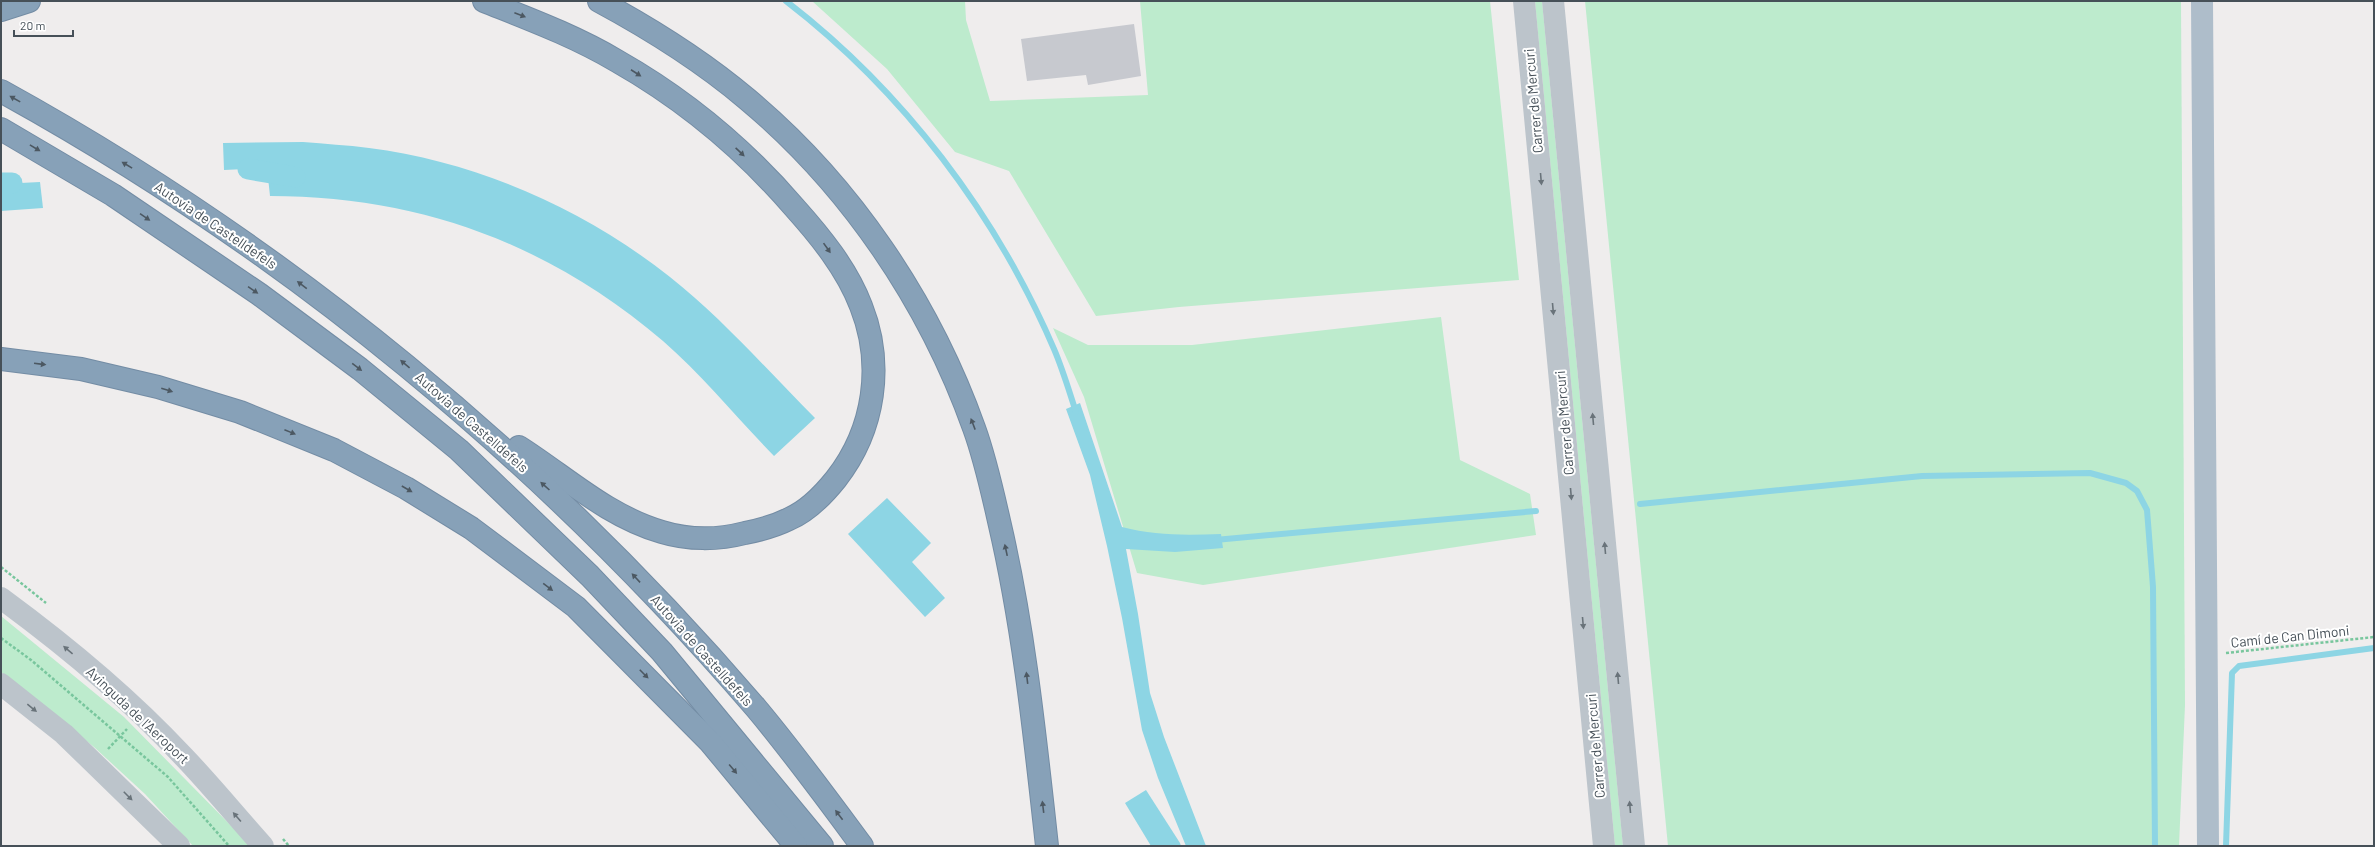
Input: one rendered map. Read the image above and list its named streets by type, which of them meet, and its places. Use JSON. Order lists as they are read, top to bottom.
{
  "streets": {
    "highway": ["Autovia de Castelldefels"],
    "street": ["Carrer de Mercuri", "Avinguda de l'Aeroport"],
    "path": ["Camí de Can Dimoni"]
  },
  "scale_bar": "20 m"
}
